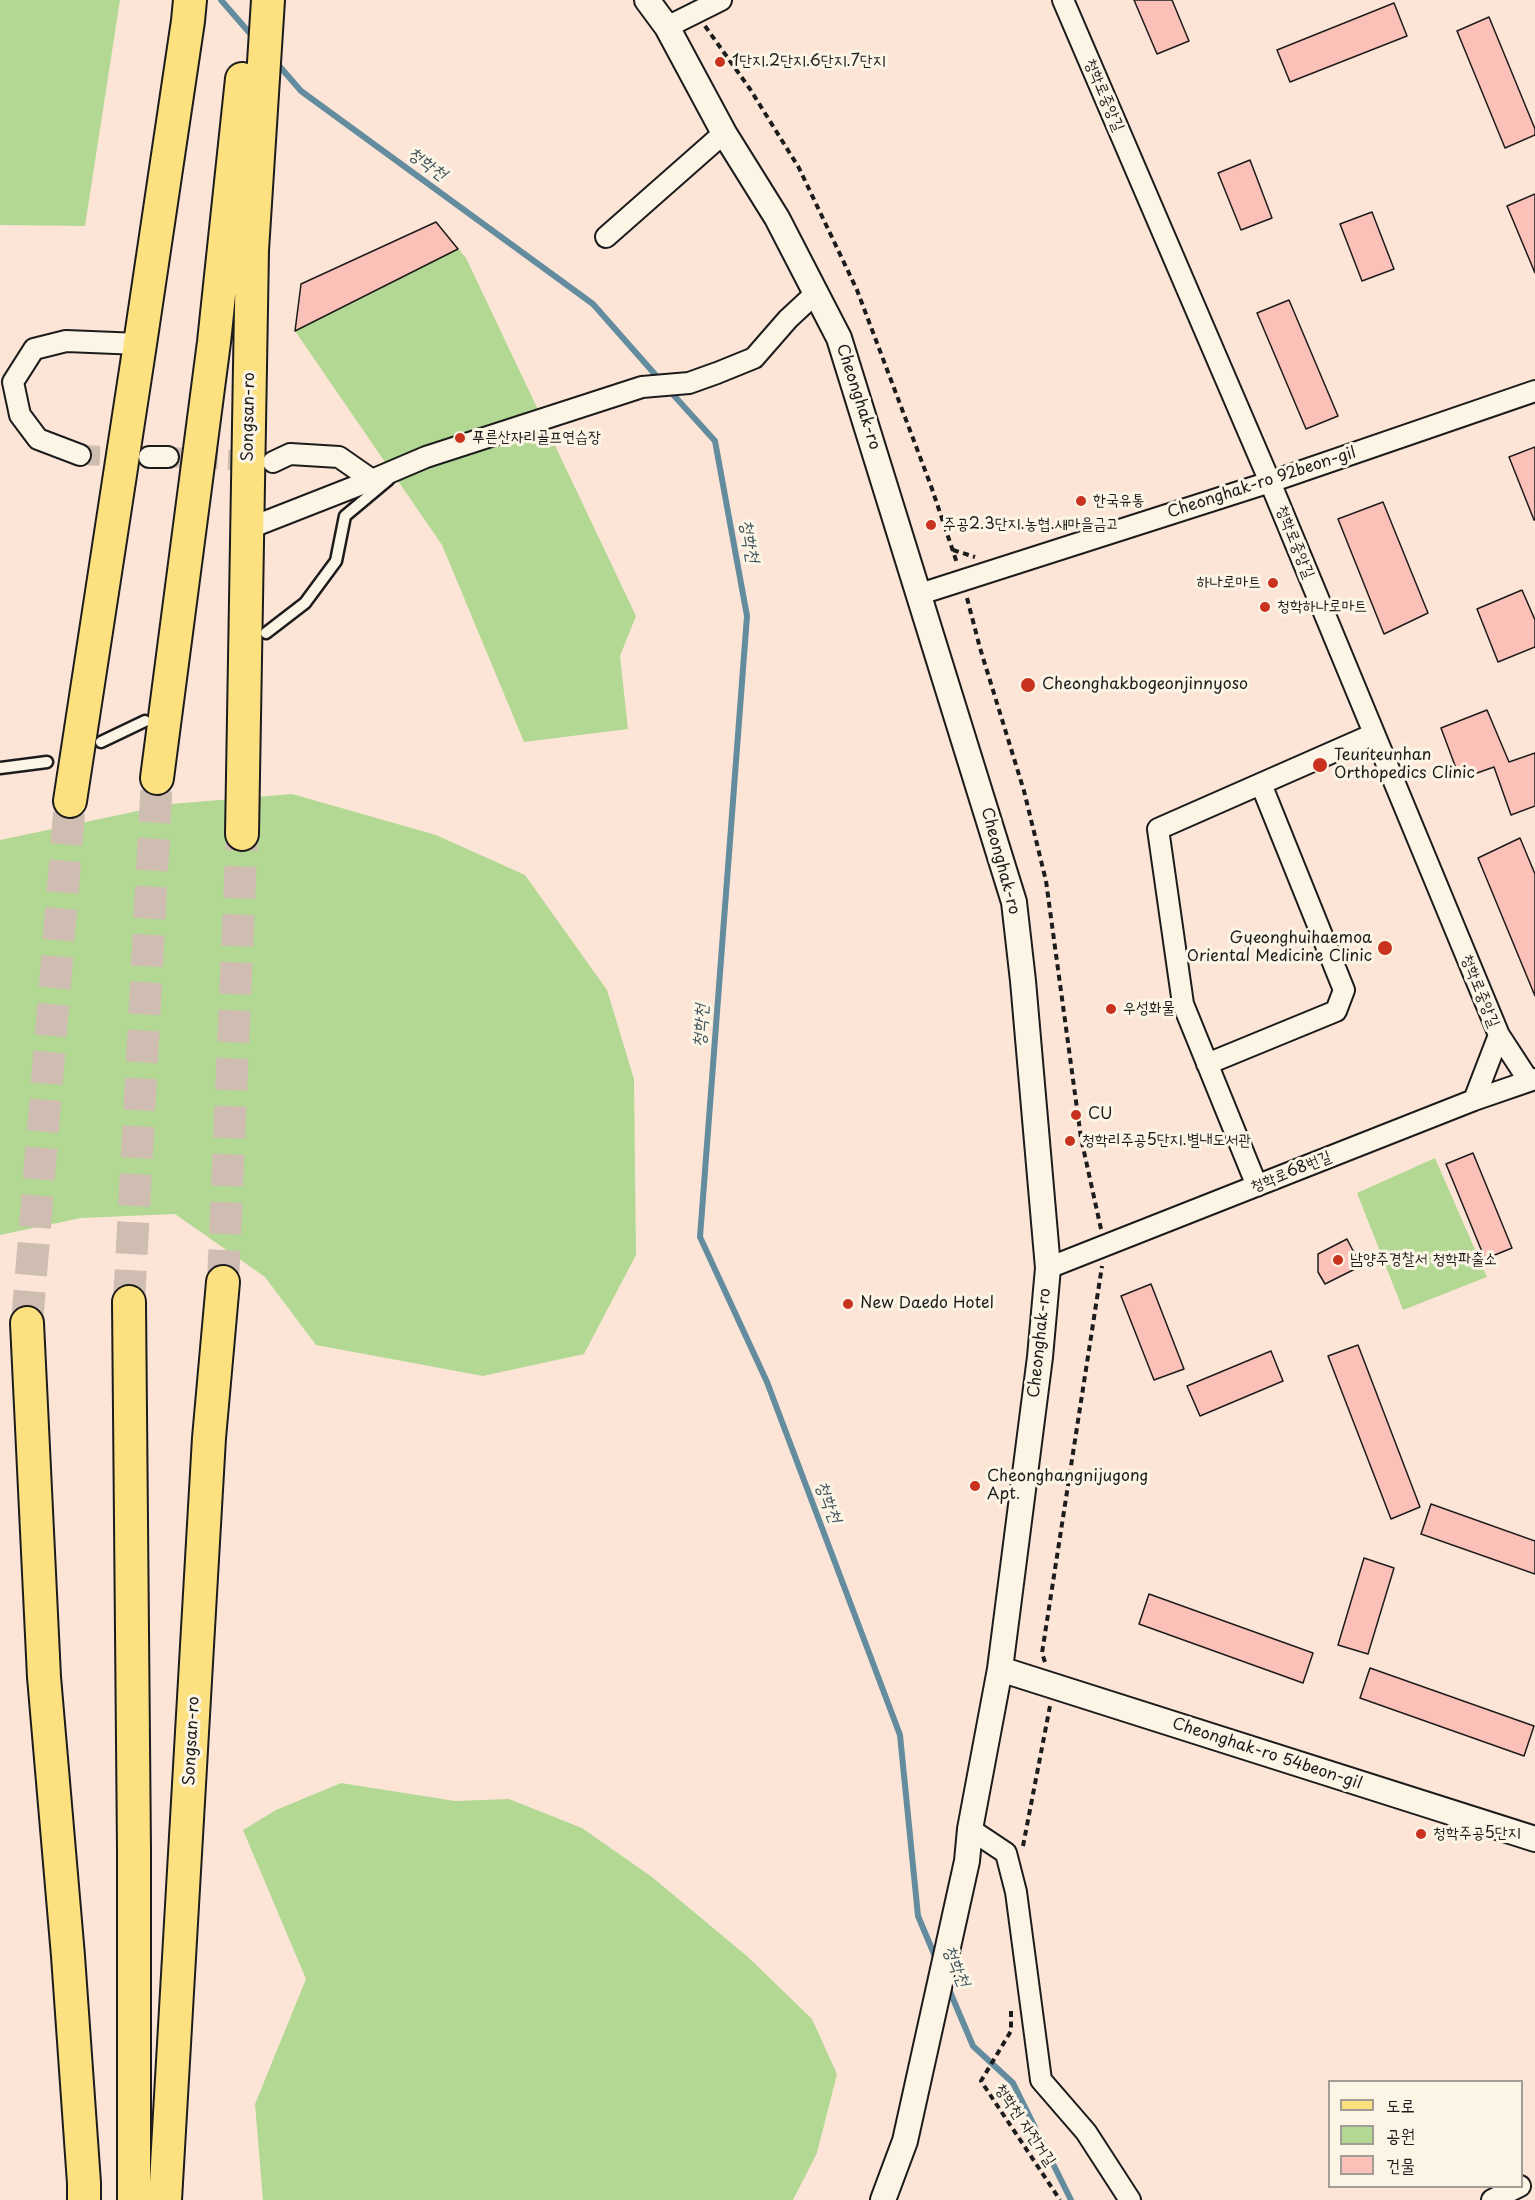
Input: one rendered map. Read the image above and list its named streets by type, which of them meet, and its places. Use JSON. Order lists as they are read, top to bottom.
{
  "streets": {
    "main road": ["Songsan-ro"],
    "street": [
      "청학로중앙길",
      "Cheonghak-ro",
      "Cheonghak-ro 92beon-gil",
      "청학로68번길",
      "Cheonghak-ro 54beon-gil"
    ],
    "path": ["청학천 자전거길"]
  },
  "crossings": [
    ["청학로중앙길", "Cheonghak-ro 92beon-gil"],
    ["청학로중앙길", "청학로68번길"],
    ["Cheonghak-ro", "Cheonghak-ro 92beon-gil"],
    ["Cheonghak-ro", "청학로68번길"],
    ["Cheonghak-ro", "Cheonghak-ro 54beon-gil"]
  ],
  "water": ["청학천"],
  "places": [
    "1단지.2단지.6단지.7단지",
    "푸른산자리골프연습장",
    "한국유통",
    "주공2.3단지.농협.새마을금고",
    "하나로마트",
    "청학하나로마트",
    "Cheonghakbogeonjinnyoso",
    "Teunteunhan Orthopedics Clinic",
    "Gyeonghuihaemoa Oriental Medicine Clinic",
    "우성화물",
    "CU",
    "청학리주공5단지.별내도서관",
    "남양주경찰서 청학파출소",
    "New Daedo Hotel",
    "Cheonghangnijugong Apt.",
    "청학주공5단지"
  ],
  "legend": ["도로", "공원", "건물"]
}
